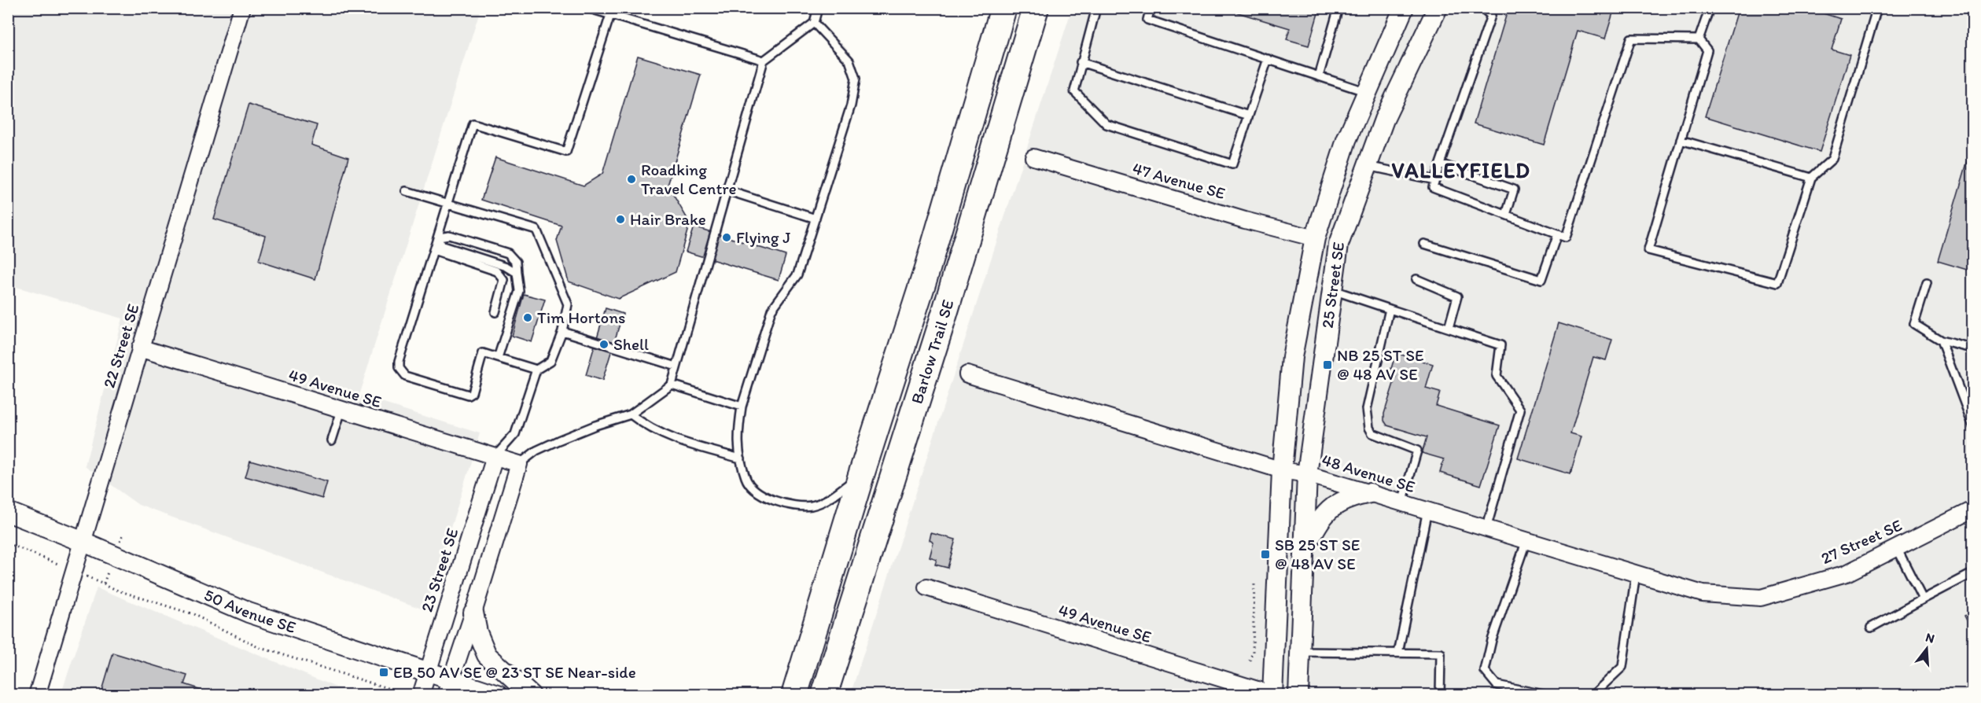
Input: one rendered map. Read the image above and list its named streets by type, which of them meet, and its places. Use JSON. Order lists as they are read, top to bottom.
{
  "streets": {
    "main road": ["Barlow Trail SE"],
    "street": [
      "47 Avenue SE",
      "25 Street SE",
      "22 Street SE",
      "49 Avenue SE",
      "48 Avenue SE",
      "27 Street SE",
      "23 Street SE",
      "50 Avenue SE"
    ]
  },
  "crossings": [
    ["47 Avenue SE", "25 Street SE"],
    ["25 Street SE", "49 Avenue SE"],
    ["25 Street SE", "48 Avenue SE"],
    ["22 Street SE", "49 Avenue SE"],
    ["22 Street SE", "50 Avenue SE"],
    ["49 Avenue SE", "23 Street SE"],
    ["48 Avenue SE", "27 Street SE"],
    ["23 Street SE", "50 Avenue SE"]
  ],
  "districts": ["VALLEYFIELD"],
  "places": {
    "other": [
      "Roadking Travel Centre",
      "Hair Brake",
      "Flying J",
      "Tim Hortons",
      "Shell"
    ],
    "transit": ["NB 25 ST SE @ 48 AV SE", "SB 25 ST SE @ 48 AV SE", "EB 50 AV SE @ 23 ST SE Near-side"]
  },
  "north": "top"
}
